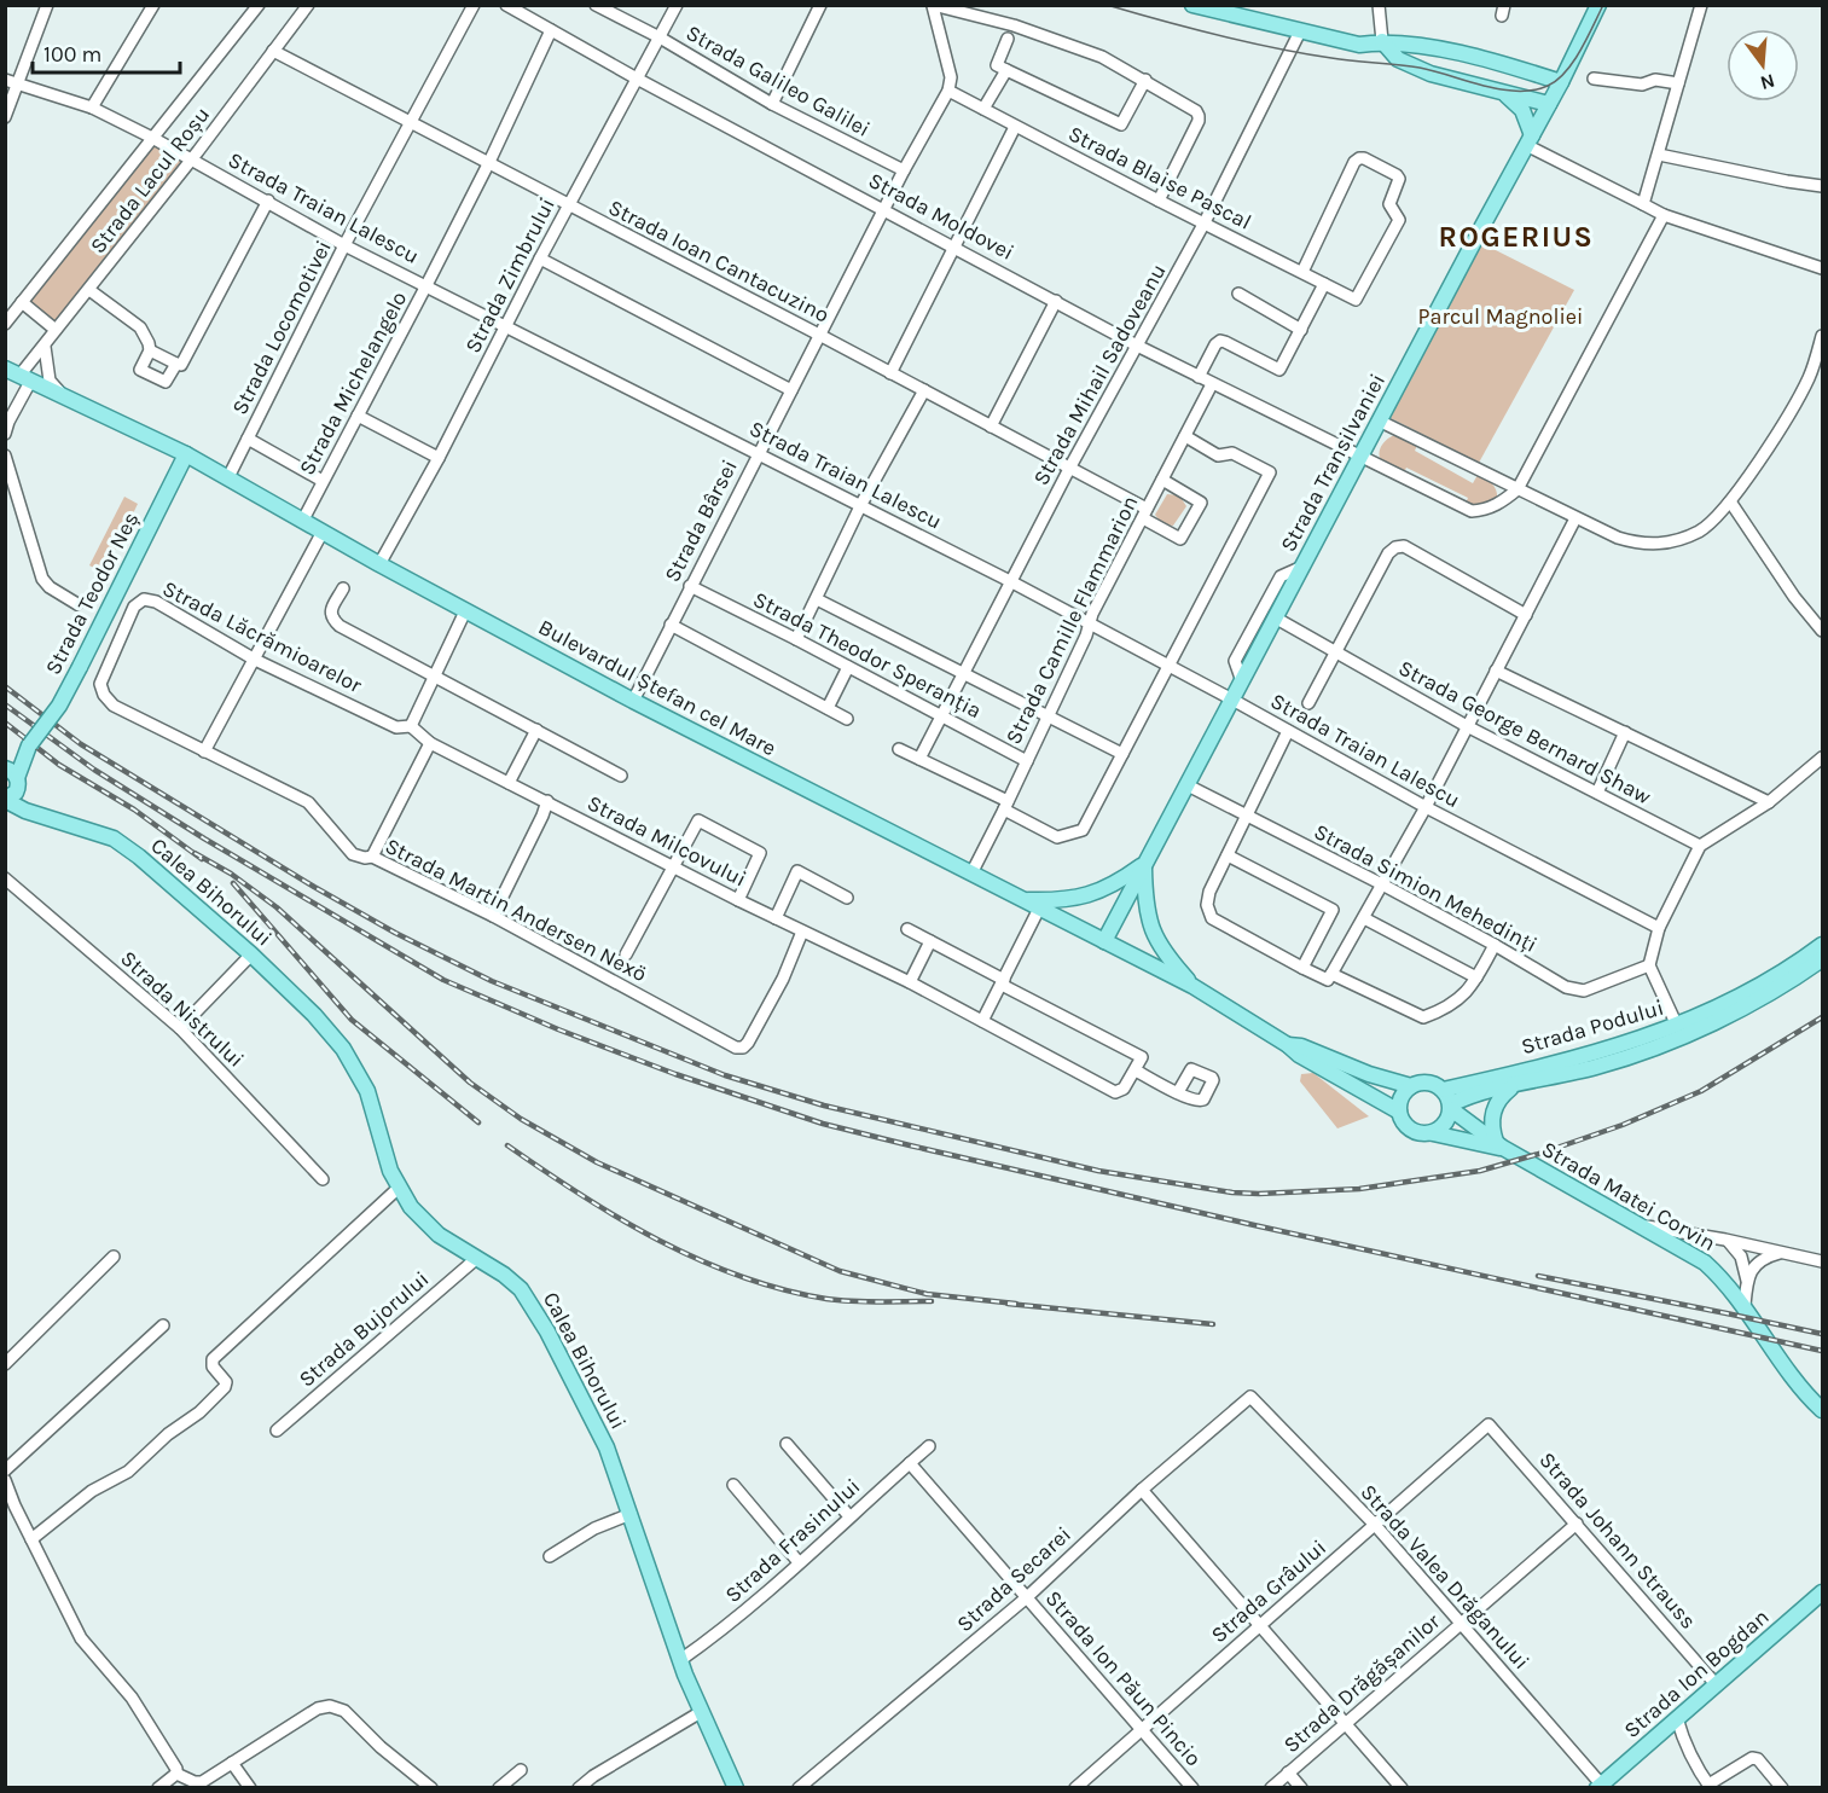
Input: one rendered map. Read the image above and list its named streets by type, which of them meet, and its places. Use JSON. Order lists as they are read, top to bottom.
{
  "streets": {
    "main road": [
      "Strada Transilvaniei",
      "Strada Teodor Neș",
      "Bulevardul Ștefan cel Mare",
      "Calea Bihorului",
      "Strada Podului",
      "Strada Matei Corvin",
      "Strada Ion Bogdan"
    ],
    "street": [
      "Strada Galileo Galilei",
      "Strada Blaise Pascal",
      "Strada Lacul Roșu",
      "Strada Traian Lalescu",
      "Strada Moldovei",
      "Strada Ioan Cantacuzino",
      "Strada Zimbrului",
      "Strada Locomotivei",
      "Strada Mihail Sadoveanu",
      "Strada Michelangelo",
      "Strada Bârsei",
      "Strada Camille Flammarion",
      "Strada Lăcrămioarelor",
      "Strada Theodor Speranția",
      "Strada George Bernard Shaw",
      "Strada Milcovului",
      "Strada Simion Mehedinți",
      "Strada Martin Andersen Nexö",
      "Strada Nistrului",
      "Strada Bujorului",
      "Strada Frasinului",
      "Strada Johann Strauss",
      "Strada Valea Drăganului",
      "Strada Secarei",
      "Strada Grâului",
      "Strada Ion Păun Pincio",
      "Strada Drăgășanilor"
    ]
  },
  "crossings": [
    ["Strada Galileo Galilei", "Strada Zimbrului"],
    ["Strada Galileo Galilei", "Strada Bârsei"],
    ["Strada Blaise Pascal", "Strada Mihail Sadoveanu"],
    ["Strada Blaise Pascal", "Strada Bârsei"],
    ["Strada Lacul Roșu", "Strada Traian Lalescu"],
    ["Strada Lacul Roșu", "Strada Ioan Cantacuzino"],
    ["Strada Lacul Roșu", "Bulevardul Ștefan cel Mare"],
    ["Strada Traian Lalescu", "Strada Zimbrului"],
    ["Strada Traian Lalescu", "Strada Locomotivei"],
    ["Strada Traian Lalescu", "Strada Mihail Sadoveanu"],
    ["Strada Traian Lalescu", "Strada Michelangelo"],
    ["Strada Traian Lalescu", "Strada Transilvaniei"],
    ["Strada Traian Lalescu", "Strada Bârsei"],
    ["Strada Traian Lalescu", "Strada Camille Flammarion"],
    ["Strada Moldovei", "Strada Zimbrului"],
    ["Strada Moldovei", "Strada Mihail Sadoveanu"],
    ["Strada Moldovei", "Strada Michelangelo"],
    ["Strada Moldovei", "Strada Transilvaniei"],
    ["Strada Moldovei", "Strada Bârsei"],
    ["Strada Moldovei", "Strada Camille Flammarion"],
    ["Strada Ioan Cantacuzino", "Strada Zimbrului"],
    ["Strada Ioan Cantacuzino", "Strada Locomotivei"],
    ["Strada Ioan Cantacuzino", "Strada Mihail Sadoveanu"],
    ["Strada Ioan Cantacuzino", "Strada Michelangelo"],
    ["Strada Ioan Cantacuzino", "Strada Bârsei"],
    ["Strada Ioan Cantacuzino", "Strada Camille Flammarion"],
    ["Strada Zimbrului", "Bulevardul Ștefan cel Mare"],
    ["Strada Locomotivei", "Bulevardul Ștefan cel Mare"],
    ["Strada Mihail Sadoveanu", "Strada Theodor Speranția"],
    ["Strada Michelangelo", "Bulevardul Ștefan cel Mare"],
    ["Strada Transilvaniei", "Bulevardul Ștefan cel Mare"],
    ["Strada Transilvaniei", "Strada George Bernard Shaw"],
    ["Strada Transilvaniei", "Strada Simion Mehedinți"],
    ["Strada Bârsei", "Strada Theodor Speranția"],
    ["Strada Bârsei", "Bulevardul Ștefan cel Mare"],
    ["Strada Teodor Neș", "Bulevardul Ștefan cel Mare"],
    ["Strada Teodor Neș", "Calea Bihorului"],
    ["Strada Camille Flammarion", "Strada Theodor Speranția"],
    ["Strada Camille Flammarion", "Bulevardul Ștefan cel Mare"],
    ["Strada Lăcrămioarelor", "Strada Milcovului"],
    ["Strada Lăcrămioarelor", "Strada Martin Andersen Nexö"],
    ["Bulevardul Ștefan cel Mare", "Strada Podului"],
    ["Strada Milcovului", "Strada Martin Andersen Nexö"],
    ["Calea Bihorului", "Strada Bujorului"],
    ["Calea Bihorului", "Strada Frasinului"],
    ["Strada Frasinului", "Strada Ion Păun Pincio"],
    ["Strada Johann Strauss", "Strada Grâului"],
    ["Strada Johann Strauss", "Strada Ion Bogdan"],
    ["Strada Johann Strauss", "Strada Drăgășanilor"],
    ["Strada Valea Drăganului", "Strada Secarei"],
    ["Strada Valea Drăganului", "Strada Grâului"],
    ["Strada Valea Drăganului", "Strada Ion Bogdan"],
    ["Strada Valea Drăganului", "Strada Drăgășanilor"],
    ["Strada Secarei", "Strada Ion Păun Pincio"],
    ["Strada Grâului", "Strada Ion Păun Pincio"]
  ],
  "districts": ["ROGERIUS"],
  "parks": ["Parcul Magnoliei"],
  "scale_bar": "100 m",
  "north": "bottom"
}
